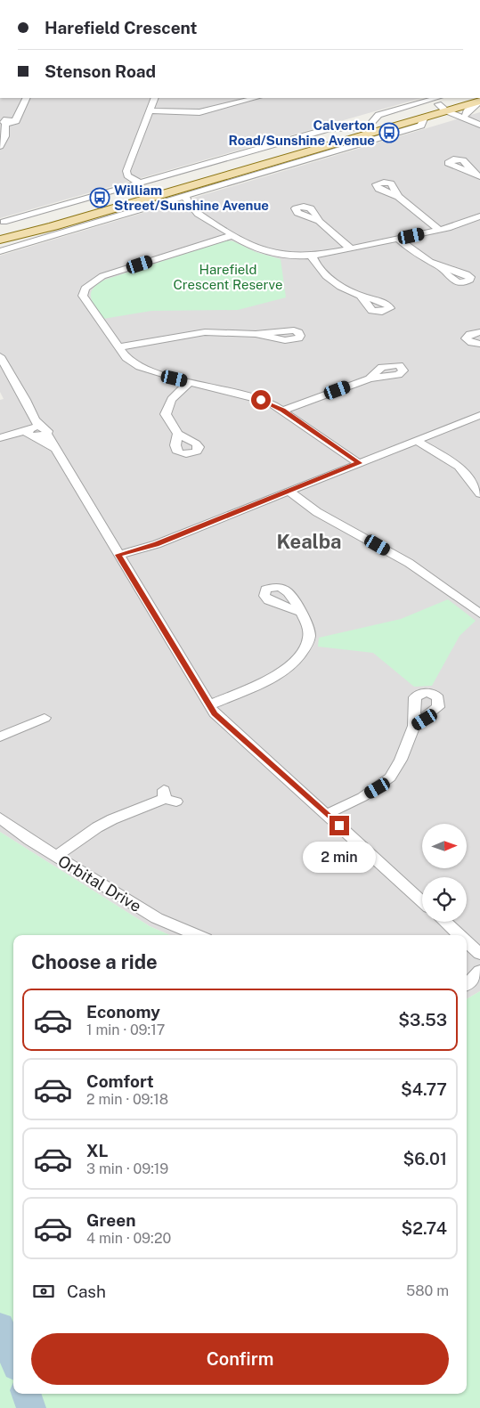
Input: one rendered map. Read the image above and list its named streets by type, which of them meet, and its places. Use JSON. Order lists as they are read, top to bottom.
{
  "streets": {
    "street": ["Orbital Drive"]
  },
  "districts": ["Kealba"],
  "parks": ["Harefield Crescent Reserve"],
  "places": {
    "bus stop": ["Calverton Road/Sunshine Avenue", "William Street/Sunshine Avenue"]
  },
  "north": "right",
  "page": {
    "banner": ["Harefield Crescent", "Stenson Road"],
    "bubble": "2 min",
    "heading": "Choose a ride",
    "list": [
      {
        "name": "Economy",
        "note": "1 min · 09:17",
        "value": "$3.53"
      },
      {
        "name": "Comfort",
        "note": "2 min · 09:18",
        "value": "$4.77"
      },
      {
        "name": "XL",
        "note": "3 min · 09:19",
        "value": "$6.01"
      },
      {
        "name": "Green",
        "note": "4 min · 09:20",
        "value": "$2.74"
      }
    ],
    "pay": ["Cash", "580 m"],
    "buttons": "Confirm"
  }
}
